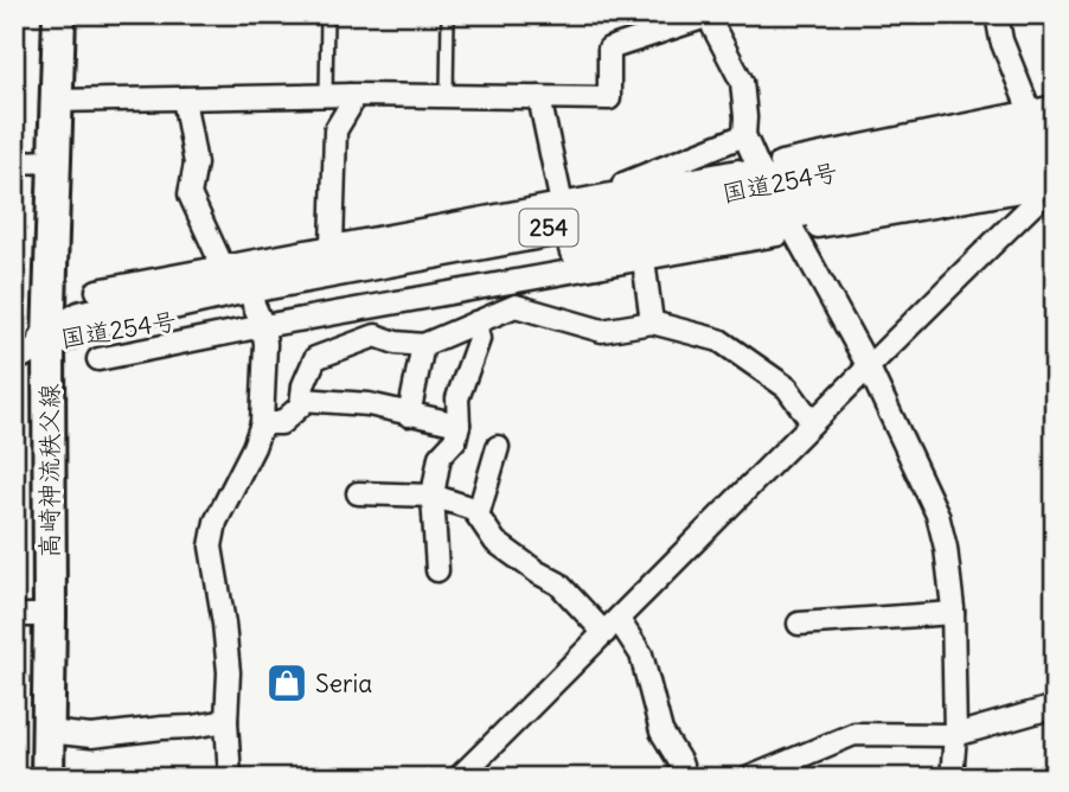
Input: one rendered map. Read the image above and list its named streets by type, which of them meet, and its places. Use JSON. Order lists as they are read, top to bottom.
{
  "streets": {
    "highway": ["国道254号", "254"],
    "main road": ["高崎神流秩父線"]
  },
  "crossings": [
    ["国道254号", "高崎神流秩父線"]
  ],
  "places": {
    "shop": ["Seria"]
  }
}
